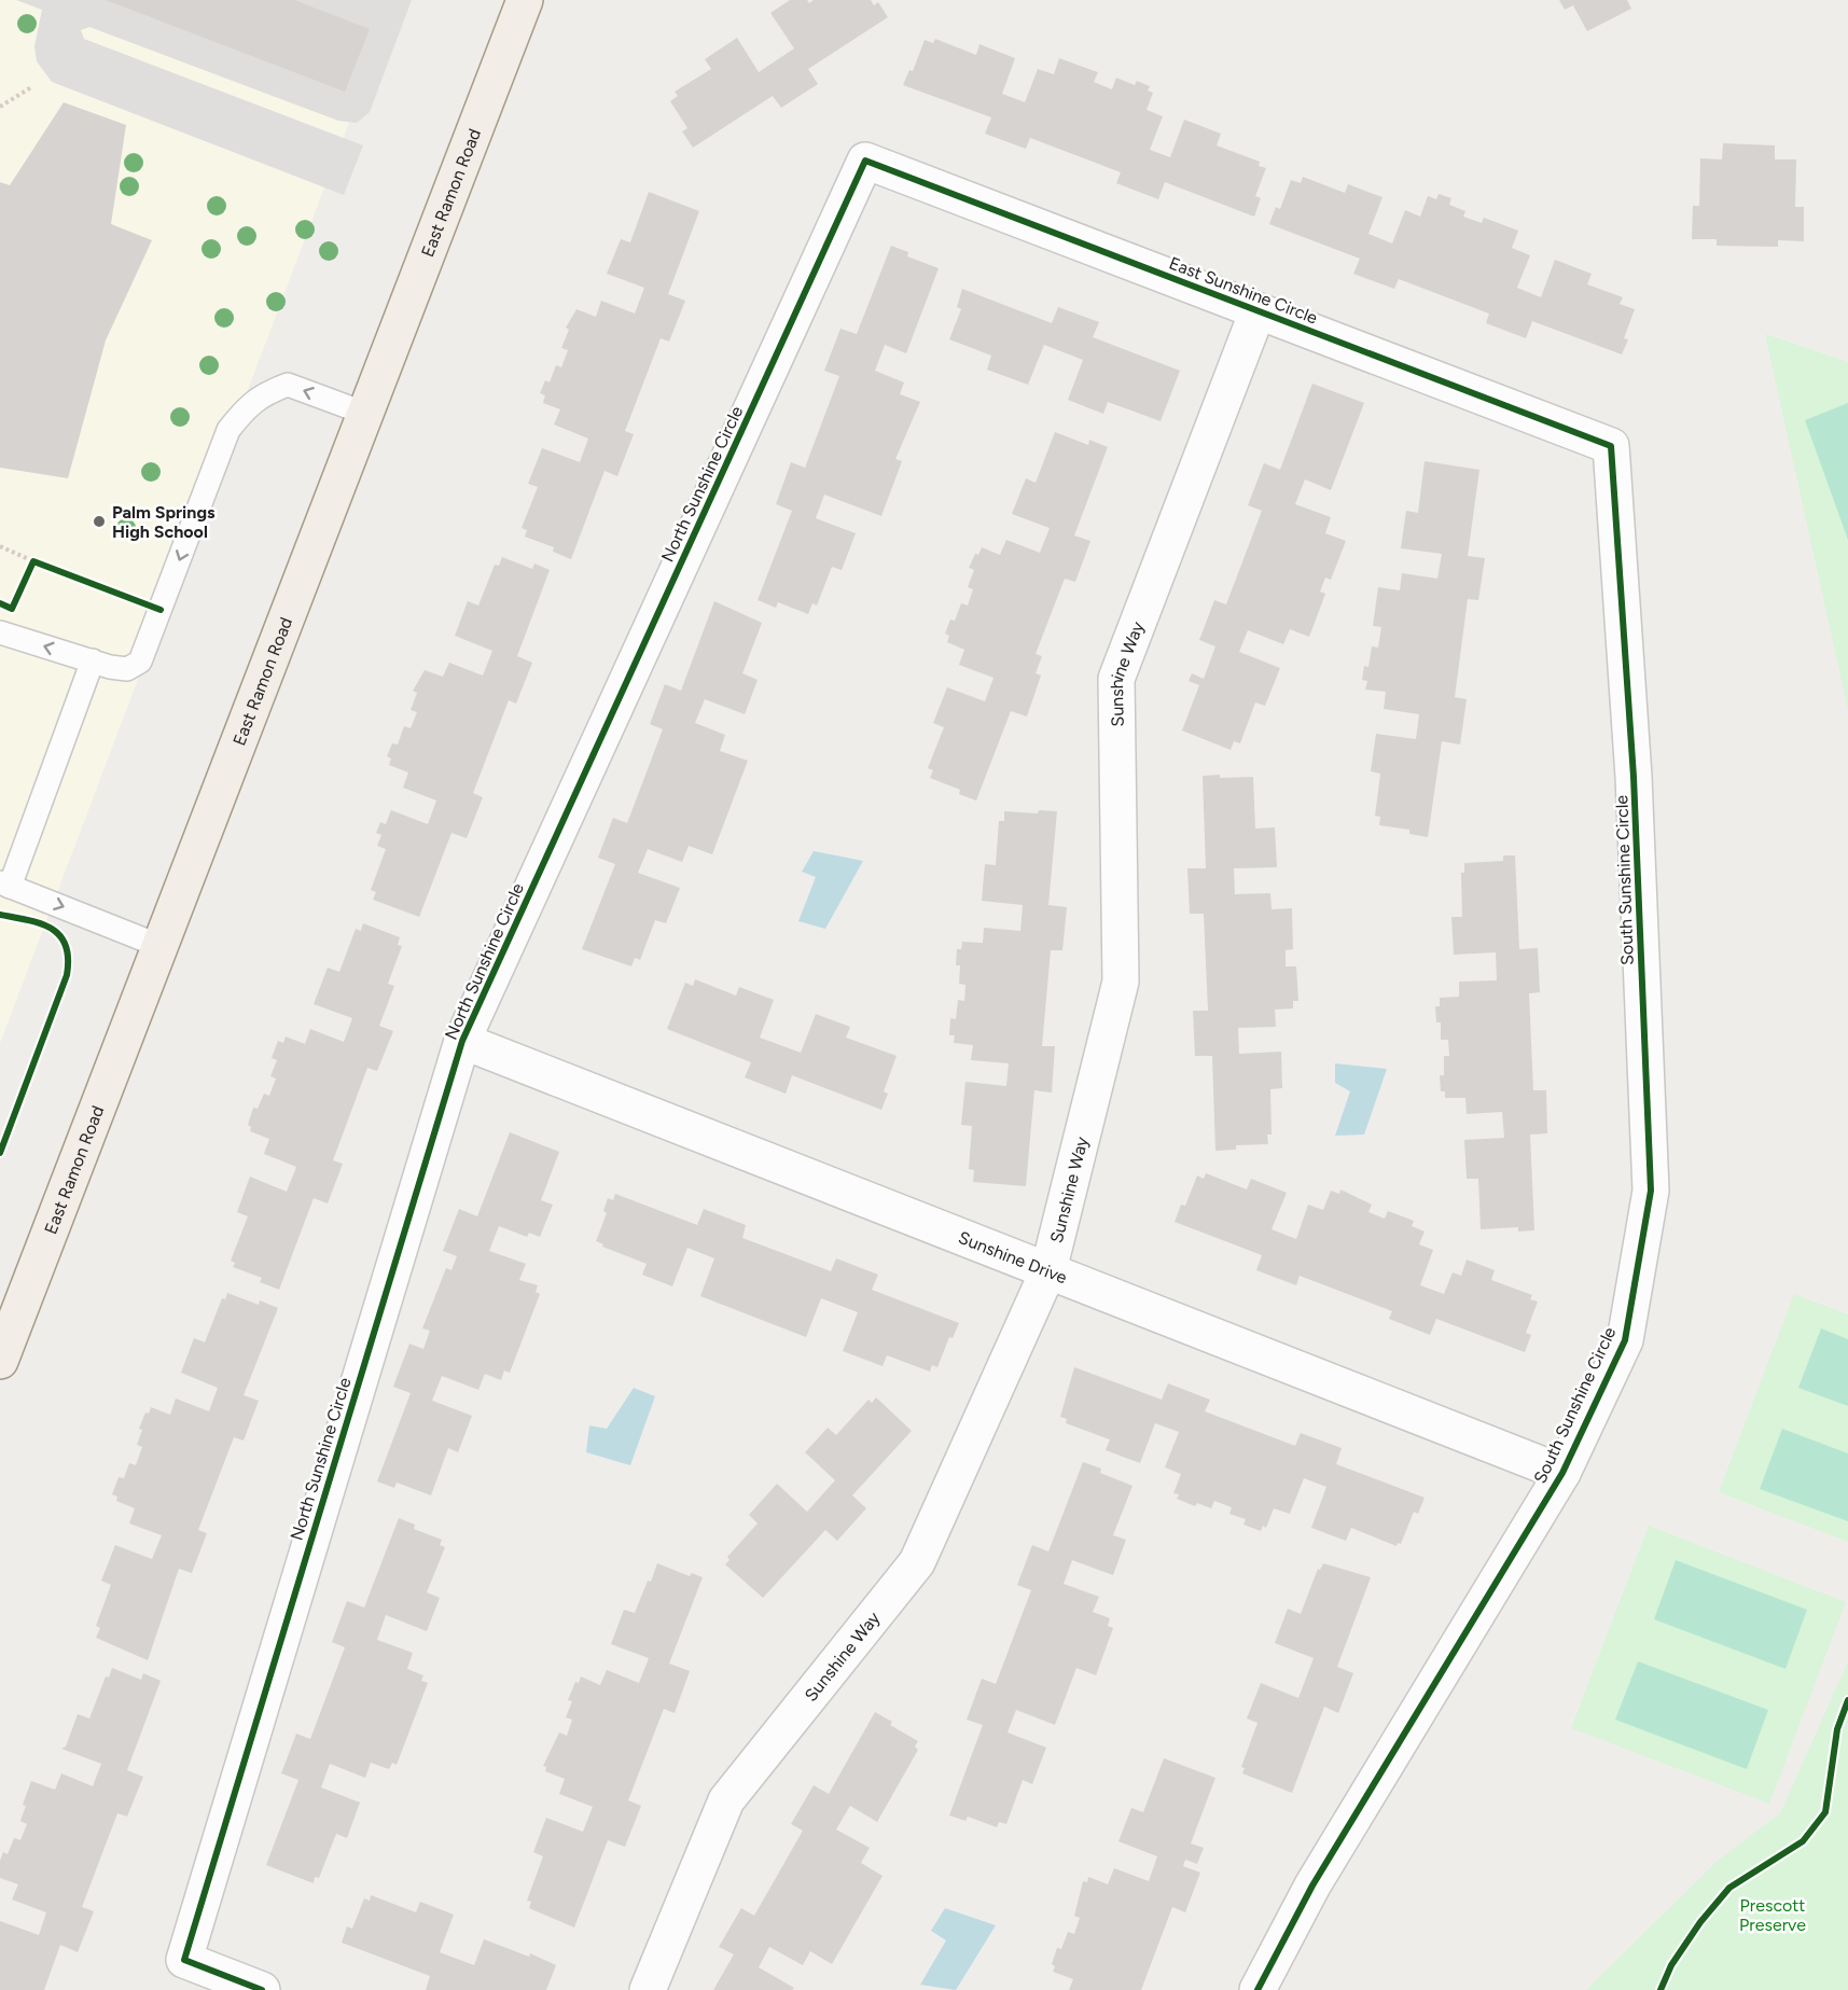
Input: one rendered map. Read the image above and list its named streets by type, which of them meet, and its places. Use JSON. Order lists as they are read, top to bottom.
{
  "streets": {
    "main road": ["East Ramon Road"],
    "street": [
      "East Sunshine Circle",
      "North Sunshine Circle",
      "Sunshine Way",
      "South Sunshine Circle",
      "Sunshine Drive"
    ]
  },
  "crossings": [
    ["East Sunshine Circle", "North Sunshine Circle"],
    ["East Sunshine Circle", "Sunshine Way"],
    ["East Sunshine Circle", "South Sunshine Circle"],
    ["North Sunshine Circle", "Sunshine Drive"],
    ["Sunshine Way", "Sunshine Drive"],
    ["South Sunshine Circle", "Sunshine Drive"]
  ],
  "parks": ["Prescott Preserve"],
  "places": ["Palm Springs High School"]
}
